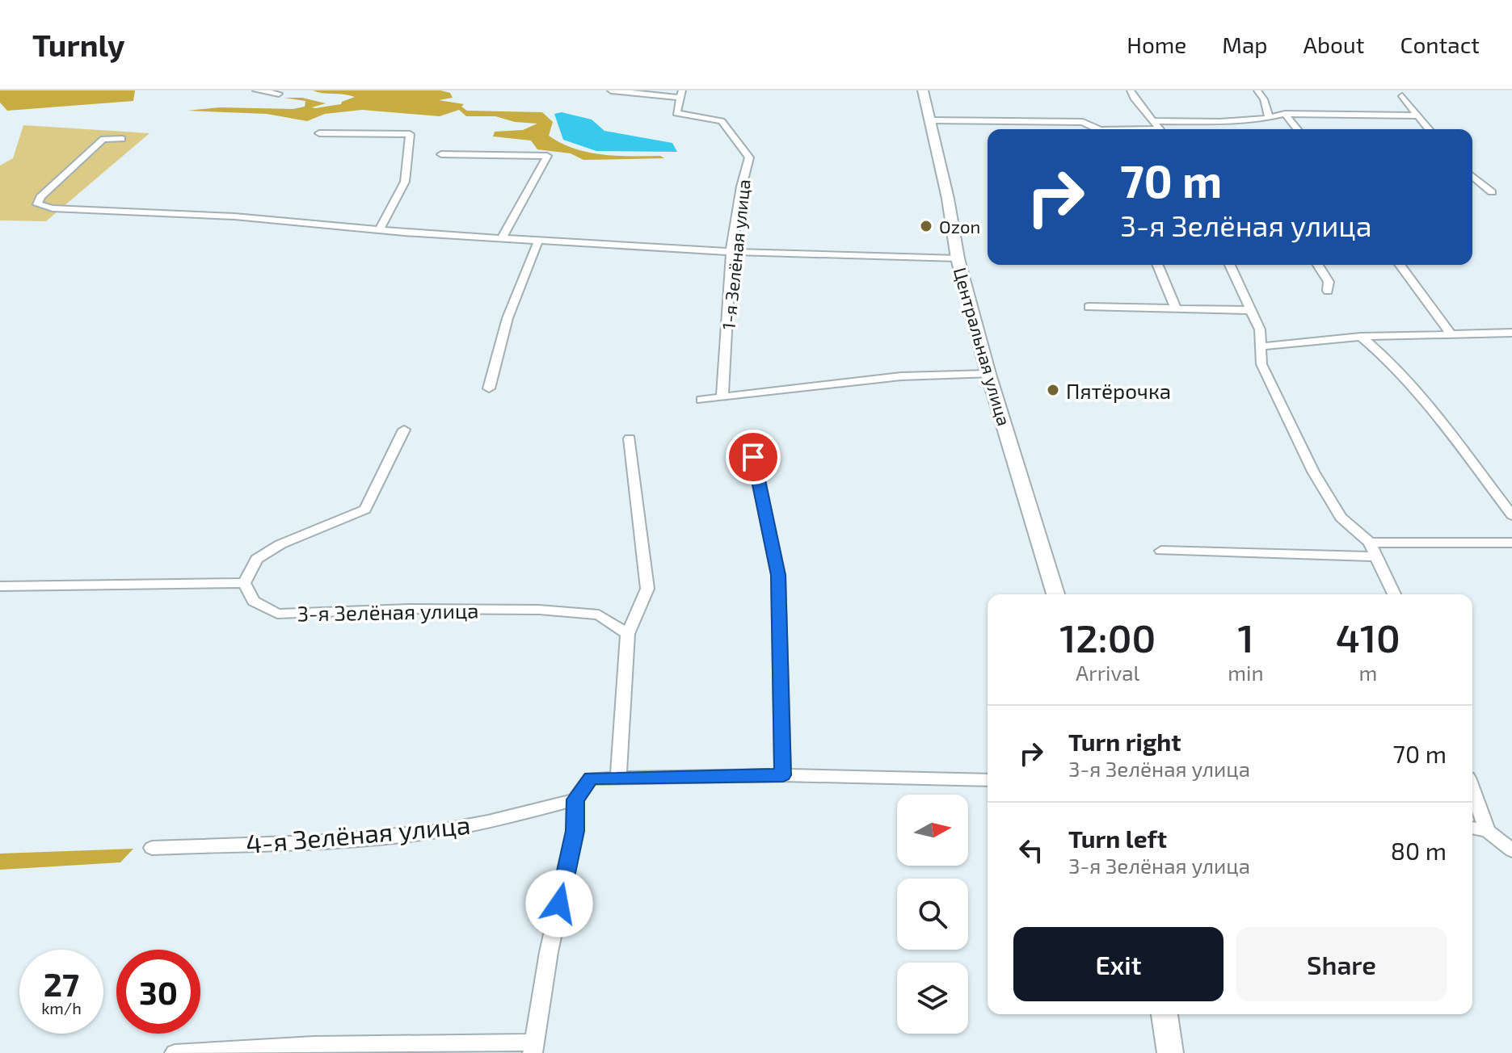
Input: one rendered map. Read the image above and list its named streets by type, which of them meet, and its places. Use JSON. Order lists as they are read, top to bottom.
{
  "streets": {
    "street": [
      "1-я Зелёная улица",
      "Центральная улица",
      "3-я Зелёная улица",
      "4-я Зелёная улица"
    ]
  },
  "places": ["Ozon", "Пятёрочка"],
  "north": "right",
  "page": {
    "header": "Turnly",
    "nav": [
      "Home",
      "Map",
      "About",
      "Contact"
    ],
    "turn": ["70 m", "3-я Зелёная улица"],
    "eta": [
      "12:00",
      "Arrival",
      "1",
      "min",
      "410",
      "m"
    ],
    "list": [
      {
        "name": "Turn right",
        "note": "3-я Зелёная улица",
        "value": "70 m"
      },
      {
        "name": "Turn left",
        "note": "3-я Зелёная улица",
        "value": "80 m"
      }
    ],
    "buttons": ["Exit", "Share"],
    "speed": "27 km/h",
    "limit": "30"
  }
}
